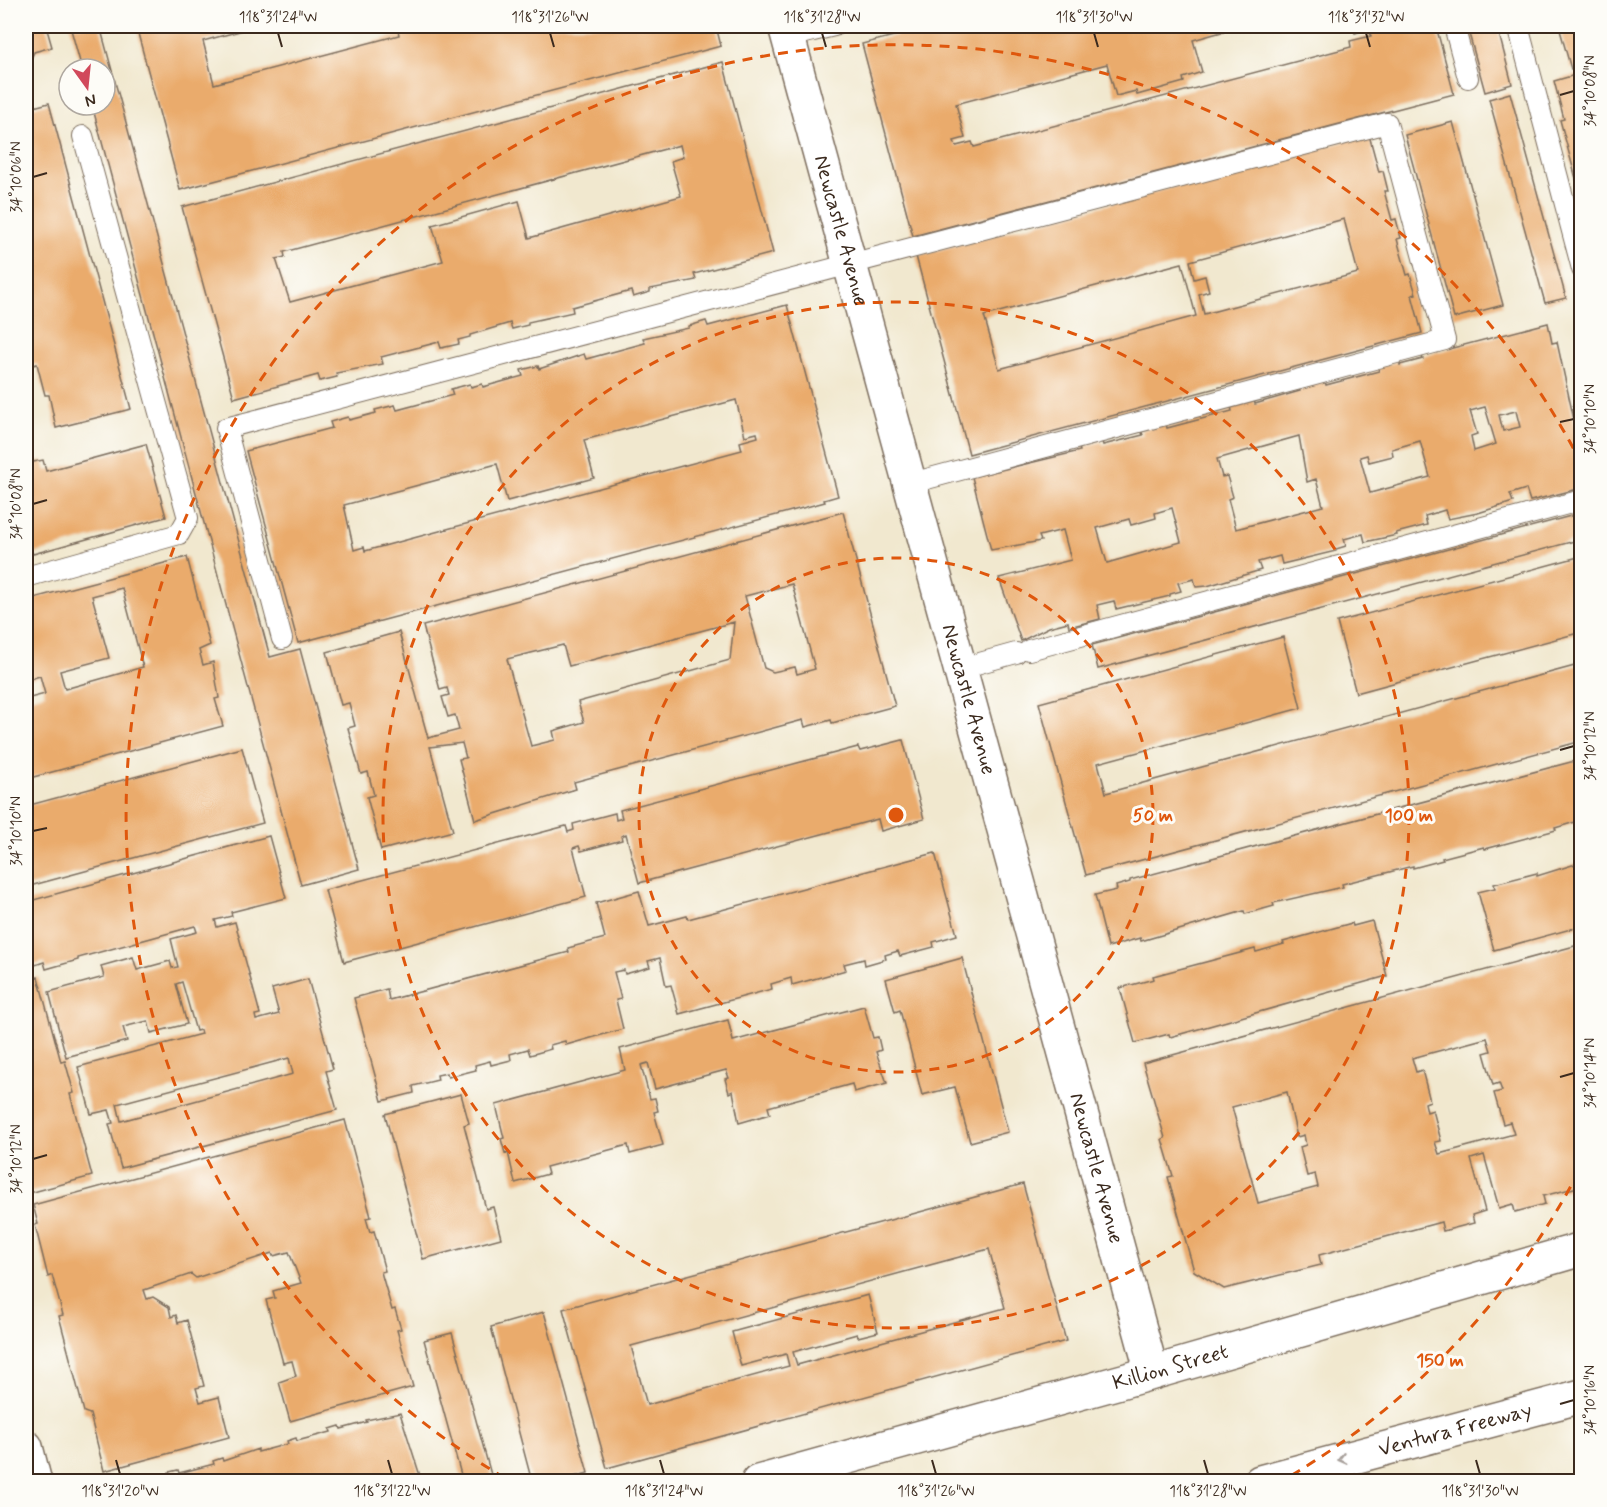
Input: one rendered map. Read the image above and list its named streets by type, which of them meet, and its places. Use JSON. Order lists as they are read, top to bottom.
{
  "streets": {
    "main road": ["Newcastle Avenue", "Killion Street", "Ventura Freeway"]
  },
  "crossings": [
    ["Newcastle Avenue", "Killion Street"]
  ],
  "one_way": ["Ventura Freeway"],
  "north": "bottom",
  "coordinates": [
    "118°31'24\"W",
    "118°31'26\"W",
    "118°31'28\"W",
    "118°31'30\"W",
    "118°31'32\"W",
    "34°10'08\"N",
    "34°10'06\"N",
    "34°10'10\"N",
    "34°10'12\"N",
    "34°10'14\"N",
    "34°10'16\"N",
    "118°31'20\"W",
    "118°31'22\"W"
  ],
  "rings": ["50 m", "100 m", "150 m"]
}
